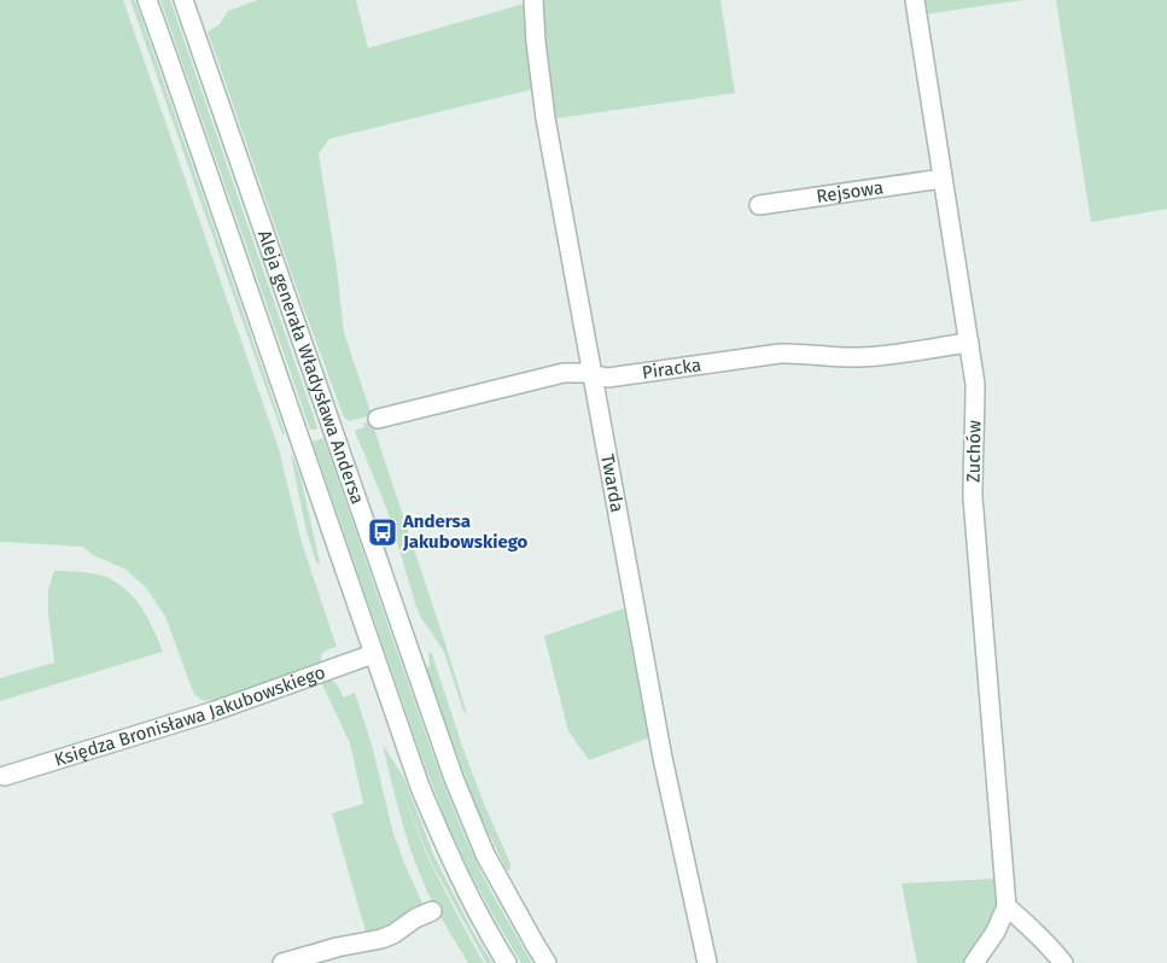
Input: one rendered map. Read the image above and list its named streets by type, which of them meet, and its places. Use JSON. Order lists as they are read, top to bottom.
{
  "streets": {
    "street": [
      "Rejsowa",
      "Aleja generała Władysława Andersa",
      "Piracka",
      "Zuchów",
      "Twarda",
      "Księdza Bronisława Jakubowskiego"
    ]
  },
  "crossings": [
    ["Rejsowa", "Zuchów"],
    ["Aleja generała Władysława Andersa", "Księdza Bronisława Jakubowskiego"],
    ["Piracka", "Zuchów"],
    ["Piracka", "Twarda"]
  ],
  "places": {
    "bus stop": ["Andersa Jakubowskiego"]
  }
}
